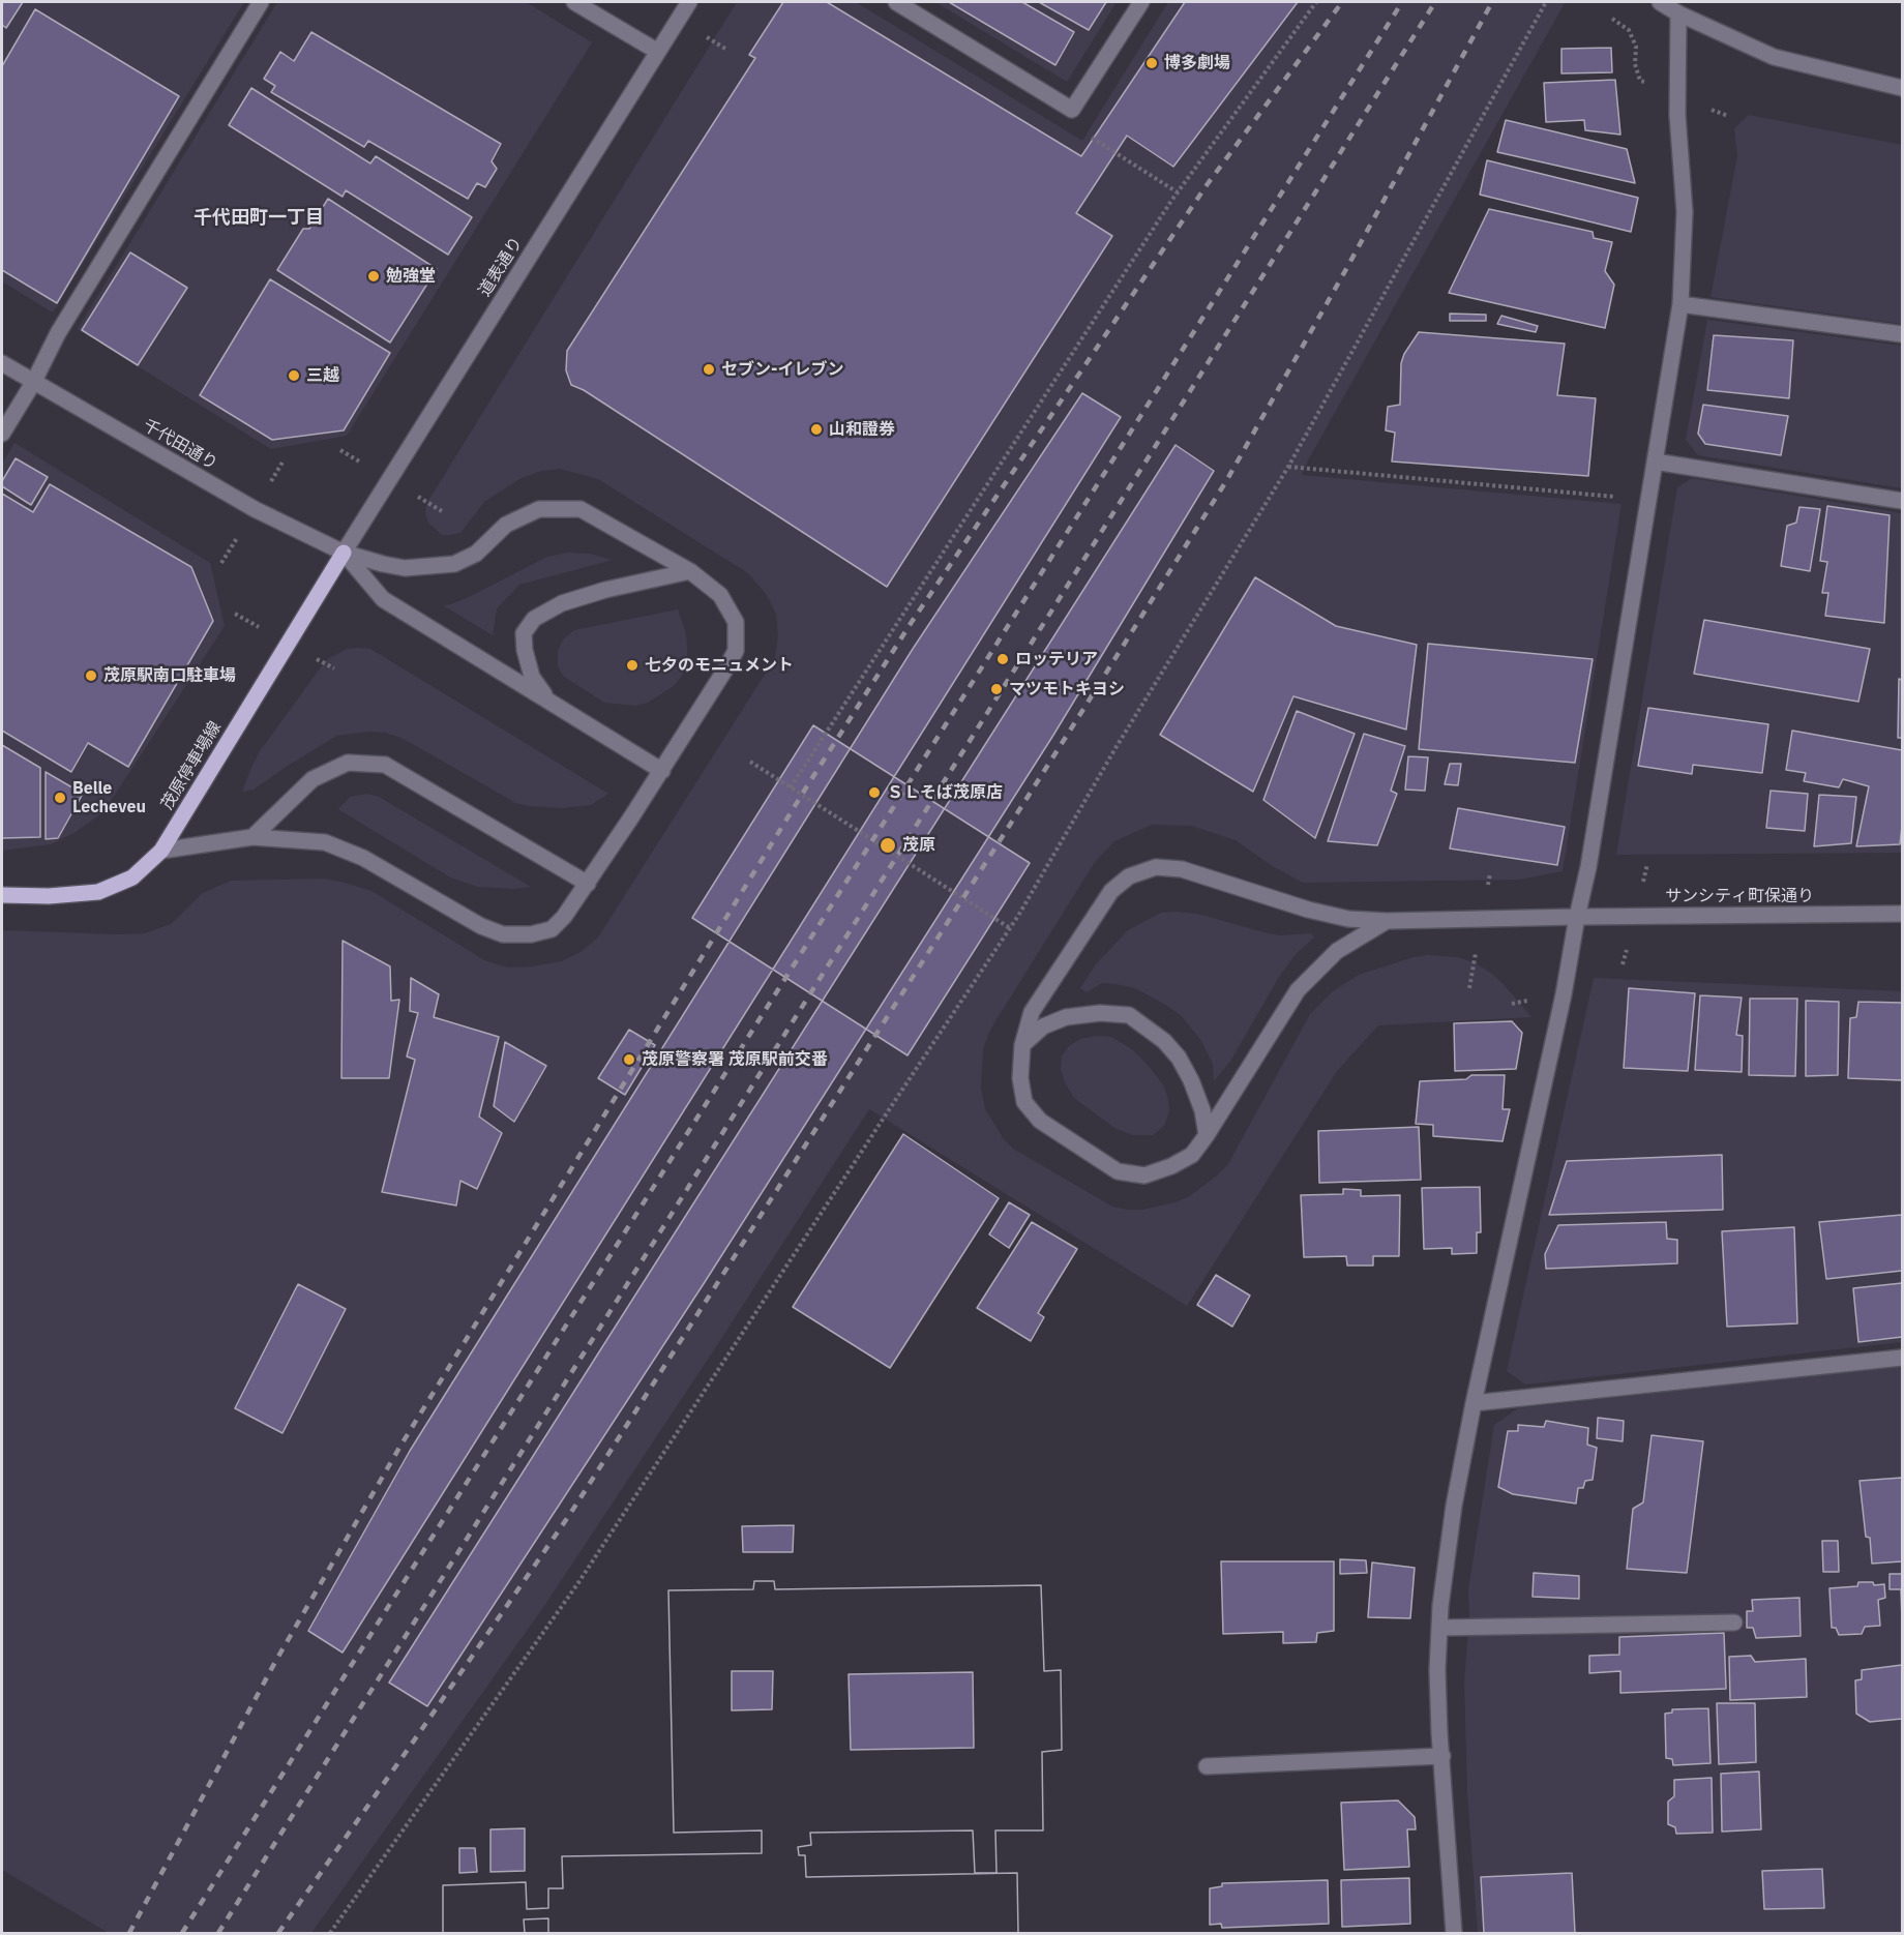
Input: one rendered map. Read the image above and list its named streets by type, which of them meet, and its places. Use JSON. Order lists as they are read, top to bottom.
{
  "streets": {
    "main road": ["茂原停車場線"],
    "street": ["道表通り", "千代田通り", "サンシティ町保通り"]
  },
  "crossings": [
    ["道表通り", "千代田通り"],
    ["道表通り", "茂原停車場線"],
    ["千代田通り", "茂原停車場線"]
  ],
  "districts": ["千代田町一丁目"],
  "places": [
    "博多劇場",
    "勉強堂",
    "セブン-イレブン",
    "三越",
    "山和證券",
    "ロッテリア",
    "七夕のモニュメント",
    "茂原駅南口駐車場",
    "マツモトキヨシ",
    "ＳＬそば茂原店",
    "Belle Lecheveu",
    "茂原",
    "茂原警察署 茂原駅前交番"
  ]
}
